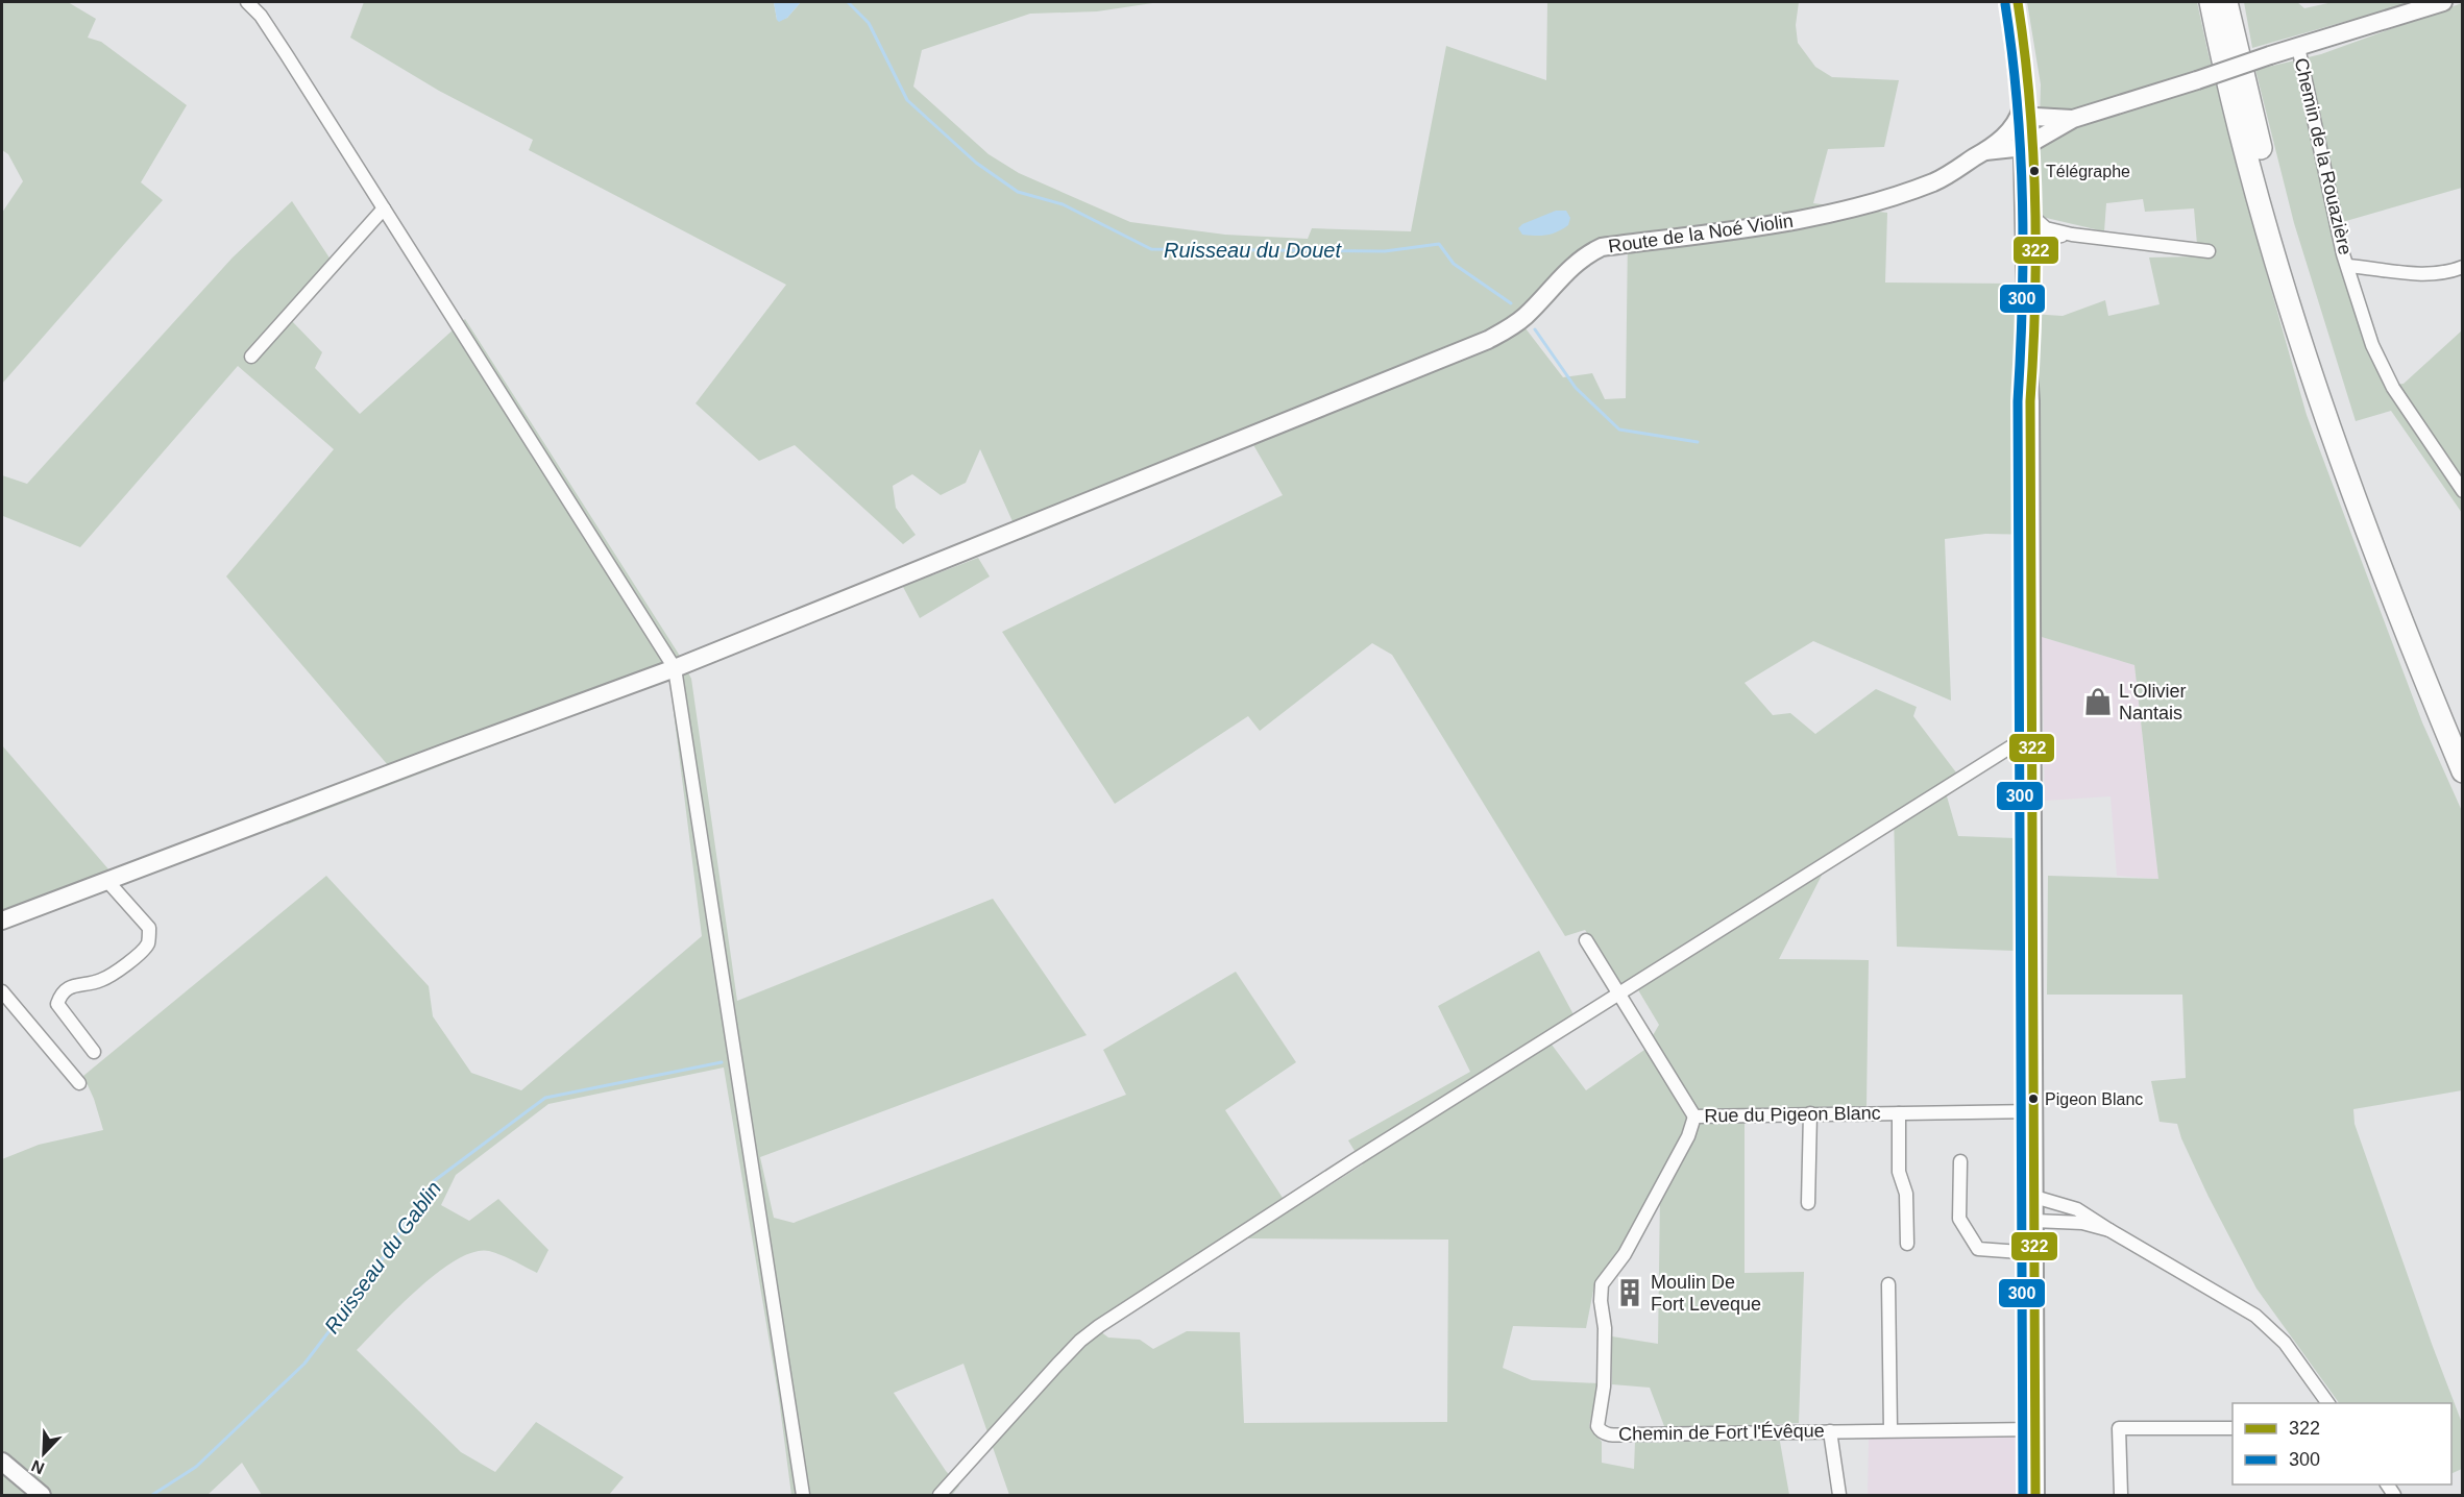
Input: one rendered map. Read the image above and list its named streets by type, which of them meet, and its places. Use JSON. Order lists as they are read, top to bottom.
{
  "streets": {
    "street": [
      "Chemin de la Rouazière",
      "Route de la Noé Violin",
      "Rue du Pigeon Blanc",
      "Chemin de Fort l'Évêque"
    ]
  },
  "crossings": [
    ["Rue du Pigeon Blanc", "Chemin de Fort l'Évêque"]
  ],
  "water": ["Ruisseau du Douet", "Ruisseau du Gablin"],
  "places": {
    "other": ["Télégraphe", "Pigeon Blanc"],
    "shop": ["L'Olivier Nantais"],
    "building": ["Moulin De Fort Leveque"]
  },
  "lines": ["transit line 322", "transit line 300"],
  "legend": ["322", "300"],
  "north": "bottom left"
}
